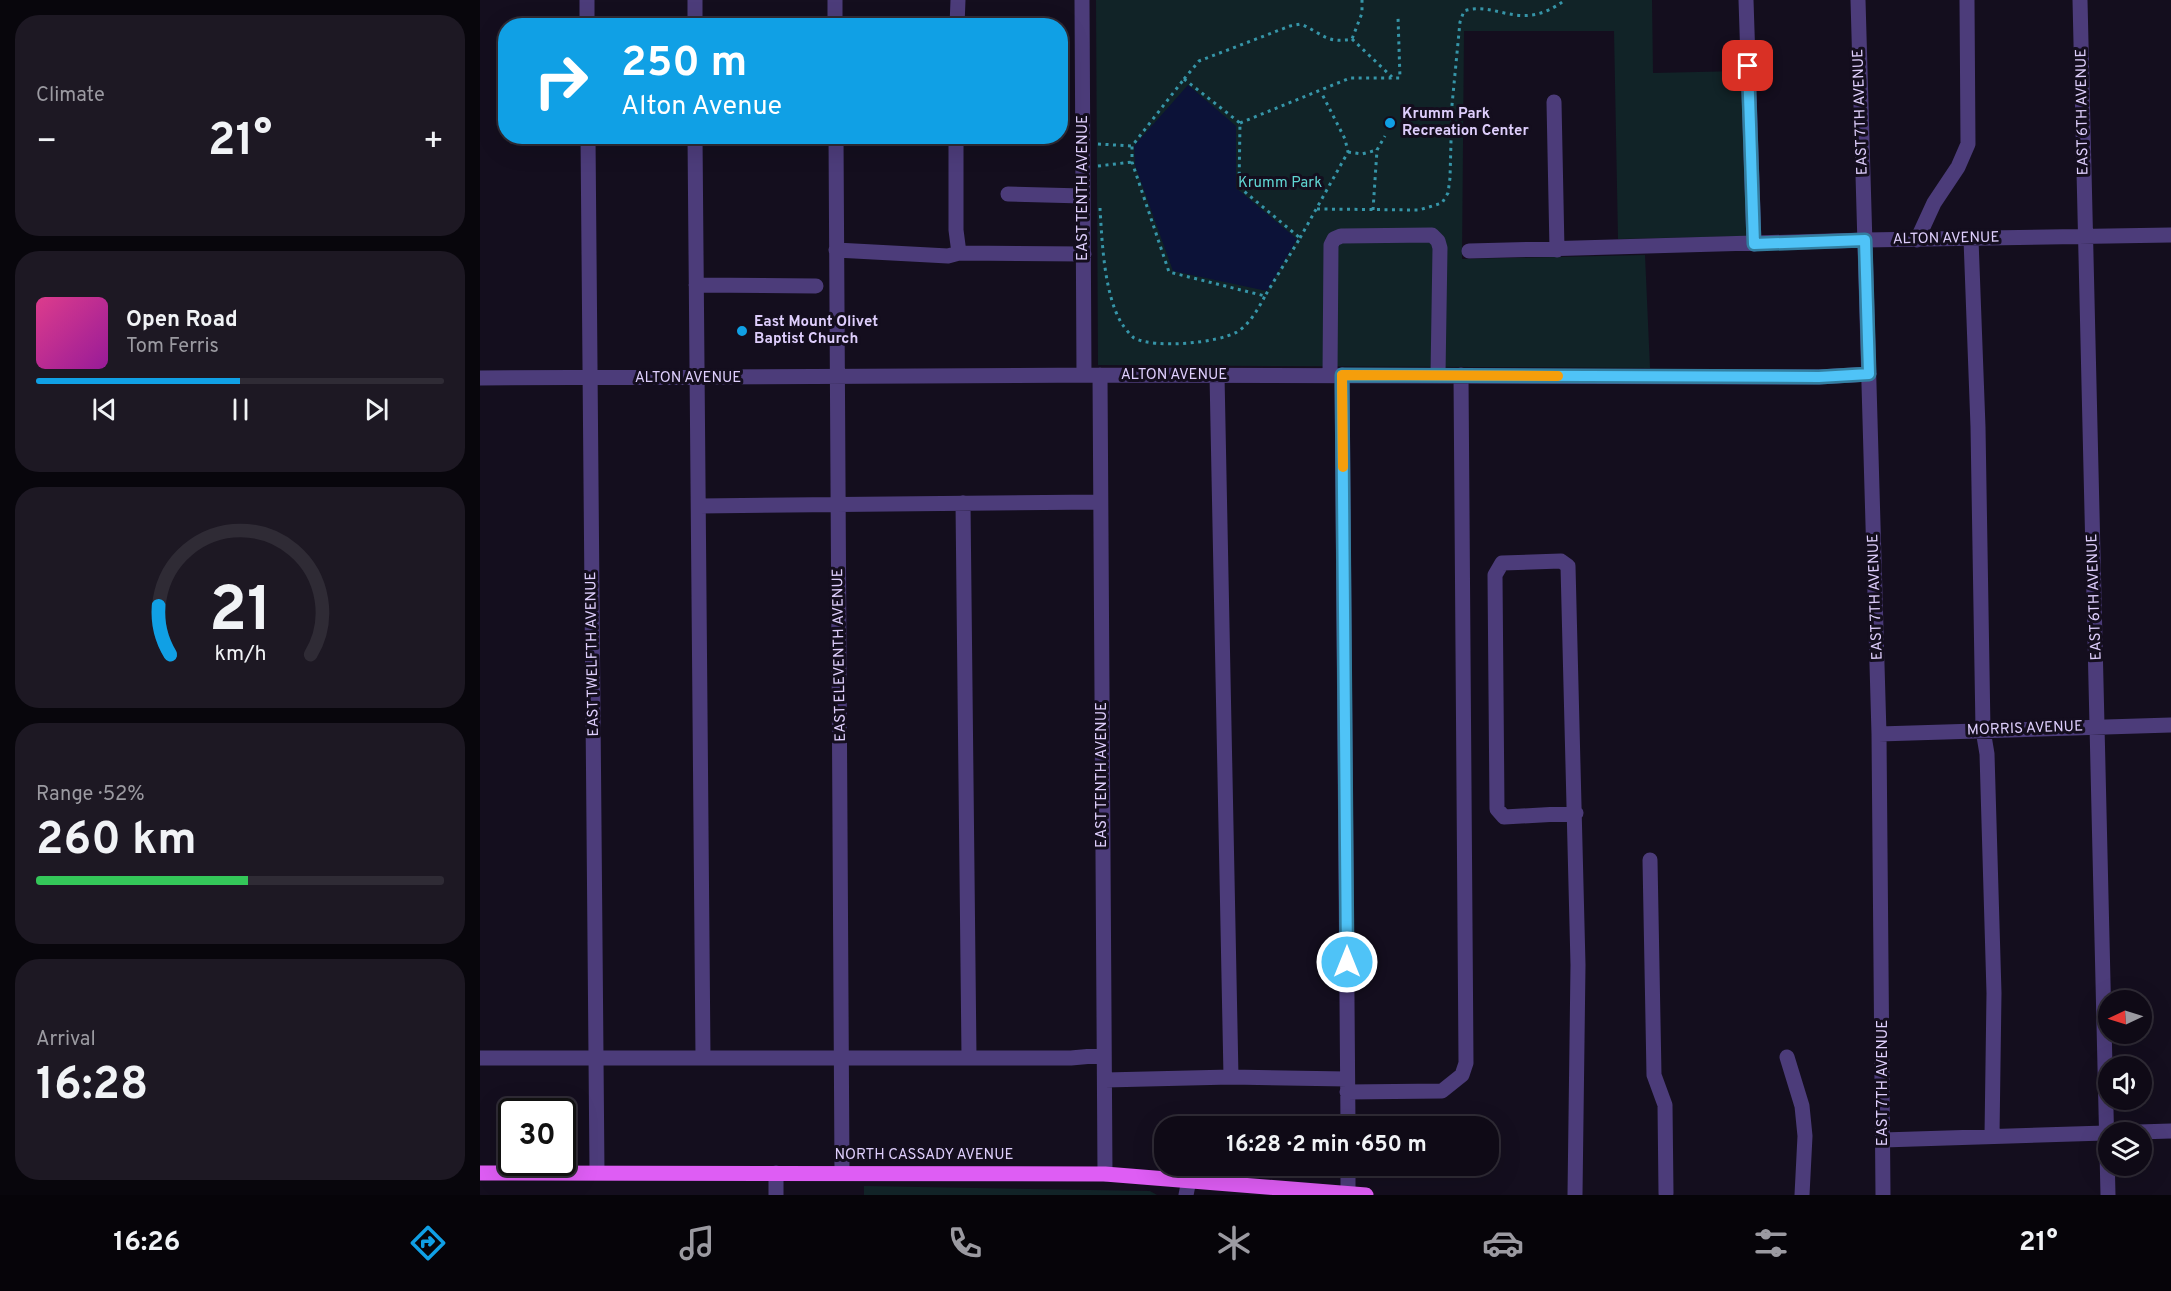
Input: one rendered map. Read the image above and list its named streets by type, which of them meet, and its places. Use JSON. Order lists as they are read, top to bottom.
{
  "streets": {
    "main road": ["NORTH CASSADY AVENUE"],
    "street": [
      "EAST 7TH AVENUE",
      "EAST 6TH AVENUE",
      "EAST TENTH AVENUE",
      "ALTON AVENUE",
      "EAST TWELFTH AVENUE",
      "EAST ELEVENTH AVENUE",
      "MORRIS AVENUE"
    ]
  },
  "crossings": [
    ["EAST 7TH AVENUE", "ALTON AVENUE"],
    ["EAST 7TH AVENUE", "MORRIS AVENUE"],
    ["EAST 6TH AVENUE", "ALTON AVENUE"],
    ["EAST 6TH AVENUE", "MORRIS AVENUE"],
    ["EAST TENTH AVENUE", "ALTON AVENUE"],
    ["EAST TENTH AVENUE", "NORTH CASSADY AVENUE"],
    ["ALTON AVENUE", "EAST TWELFTH AVENUE"],
    ["ALTON AVENUE", "EAST ELEVENTH AVENUE"],
    ["EAST TWELFTH AVENUE", "NORTH CASSADY AVENUE"],
    ["EAST ELEVENTH AVENUE", "NORTH CASSADY AVENUE"]
  ],
  "parks": ["Krumm Park"],
  "places": ["Krumm Park Recreation Center", "East Mount Olivet Baptist Church"],
  "north": "left",
  "page": {
    "tile": [
      "Climate",
      ["Range · 52%", "260 km"],
      ["Arrival", "16:28"]
    ],
    "turn": ["250 m", "Alton Avenue"],
    "heat": ["−", "21°", "+"],
    "song": ["Open Road", "Tom Ferris"],
    "limit": "30",
    "trip": "16:28 · 2 min · 650 m",
    "tabs": ["16:26", "21°"],
    "gauge": ["21", "km/h"]
  }
}
